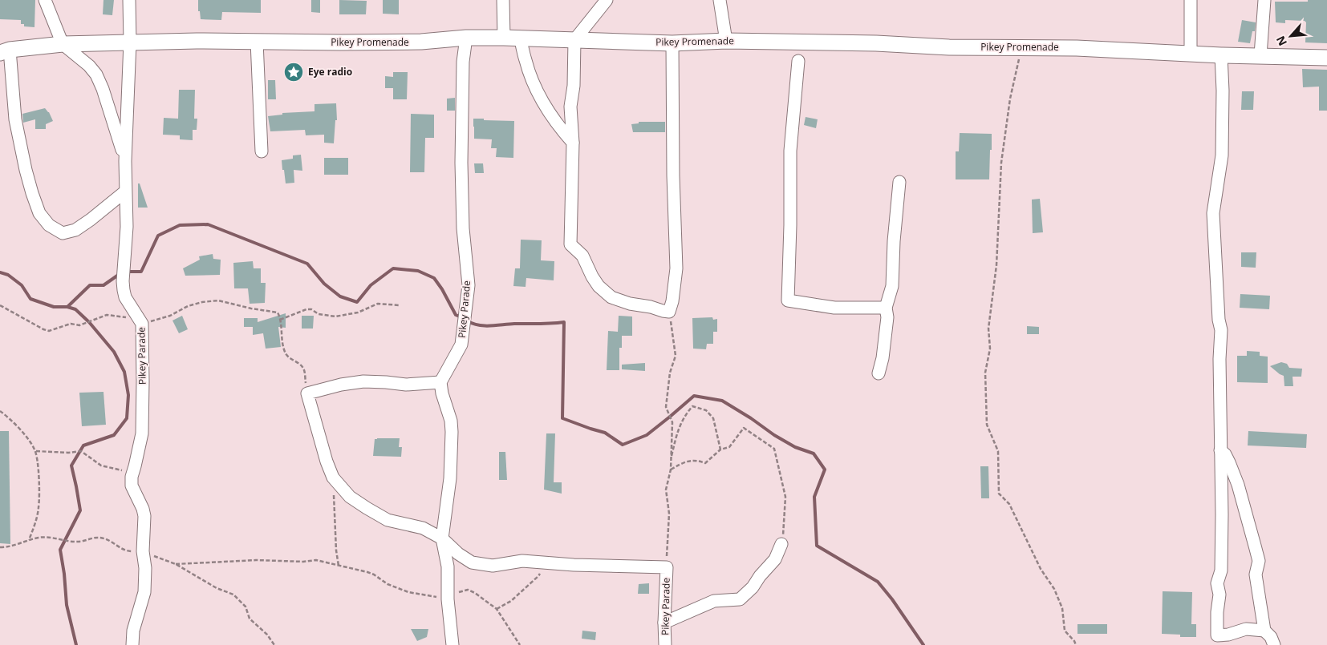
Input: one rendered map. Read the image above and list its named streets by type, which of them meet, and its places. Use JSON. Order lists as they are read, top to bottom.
{
  "streets": {
    "street": ["Pikey Promenade", "Pikey Parade"]
  },
  "crossings": [
    ["Pikey Promenade", "Pikey Parade"]
  ],
  "places": {
    "place": ["Eye radio"]
  },
  "north": "bottom left"
}
